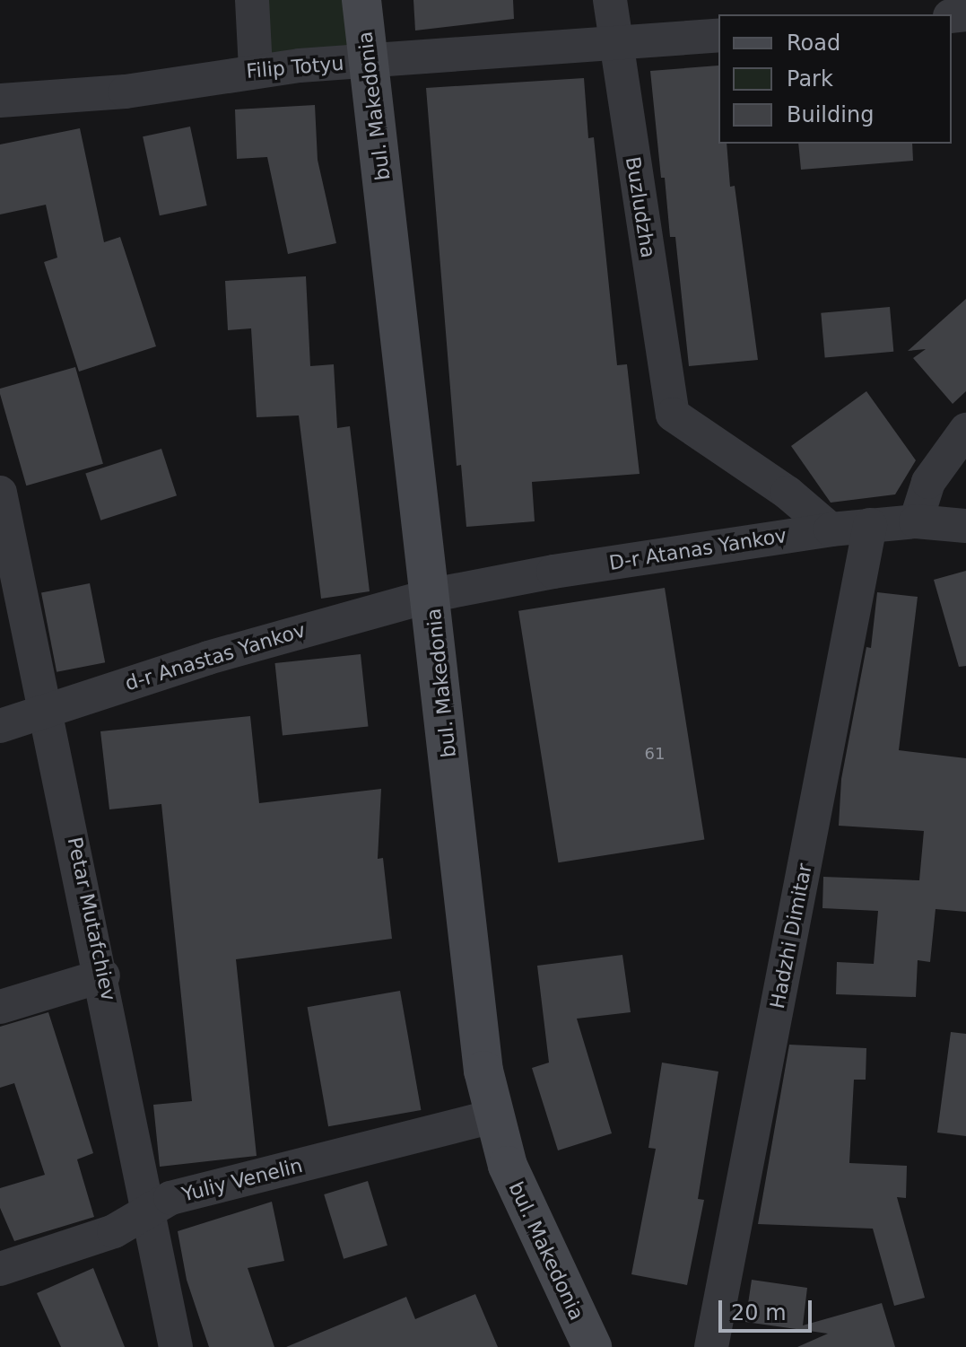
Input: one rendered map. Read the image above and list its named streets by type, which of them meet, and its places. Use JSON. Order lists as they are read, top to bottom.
{
  "streets": {
    "street": [
      "Filip Totyu",
      "bul. Makedonia",
      "Buzludzha",
      "D-r Atanas Yankov",
      "d-r Anastas Yankov",
      "Petar Mutafchiev",
      "Hadzhi Dimitar",
      "Yuliy Venelin"
    ]
  },
  "crossings": [
    ["Filip Totyu", "bul. Makedonia"],
    ["Filip Totyu", "Buzludzha"],
    ["bul. Makedonia", "D-r Atanas Yankov"],
    ["bul. Makedonia", "d-r Anastas Yankov"],
    ["bul. Makedonia", "Yuliy Venelin"],
    ["Buzludzha", "D-r Atanas Yankov"],
    ["D-r Atanas Yankov", "d-r Anastas Yankov"],
    ["D-r Atanas Yankov", "Hadzhi Dimitar"],
    ["d-r Anastas Yankov", "Petar Mutafchiev"],
    ["Petar Mutafchiev", "Yuliy Venelin"]
  ],
  "house_numbers": ["61"],
  "legend": ["Road", "Park", "Building"],
  "scale_bar": "20 m"
}
